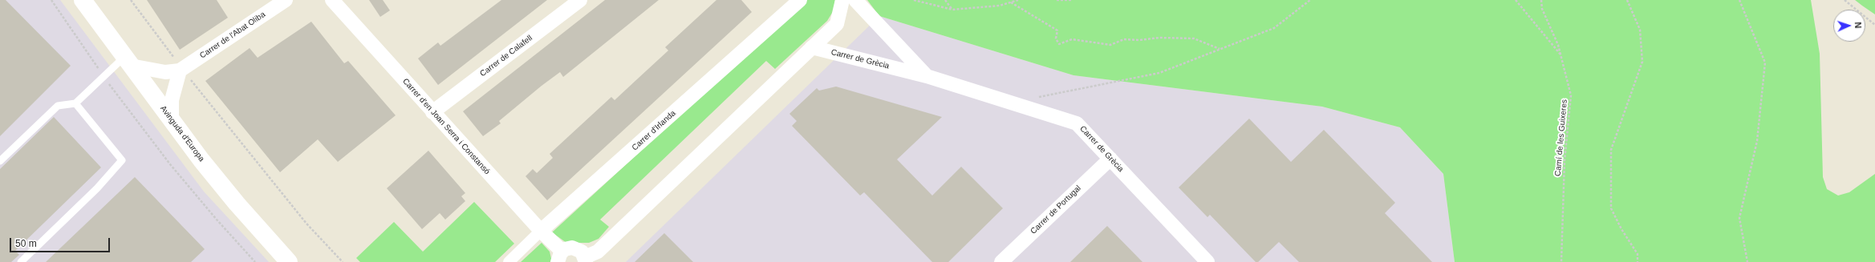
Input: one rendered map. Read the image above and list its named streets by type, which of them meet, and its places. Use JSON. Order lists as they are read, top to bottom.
{
  "streets": {
    "street": [
      "Carrer de l'Abat Oliba",
      "Carrer de Calafell",
      "Carrer de Grècia",
      "Carrer d'en Joan Serra i Constansó",
      "Carrer d'Irlanda",
      "Avinguda d'Europa",
      "Carrer de Portugal"
    ],
    "path": ["Camí de les Guixeres"]
  },
  "crossings": [
    ["Carrer de l'Abat Oliba", "Avinguda d'Europa"],
    ["Carrer de Calafell", "Carrer d'en Joan Serra i Constansó"],
    ["Carrer de Grècia", "Carrer de Portugal"],
    ["Carrer d'en Joan Serra i Constansó", "Carrer d'Irlanda"]
  ],
  "scale_bar": "50 m",
  "north": "right"
}
